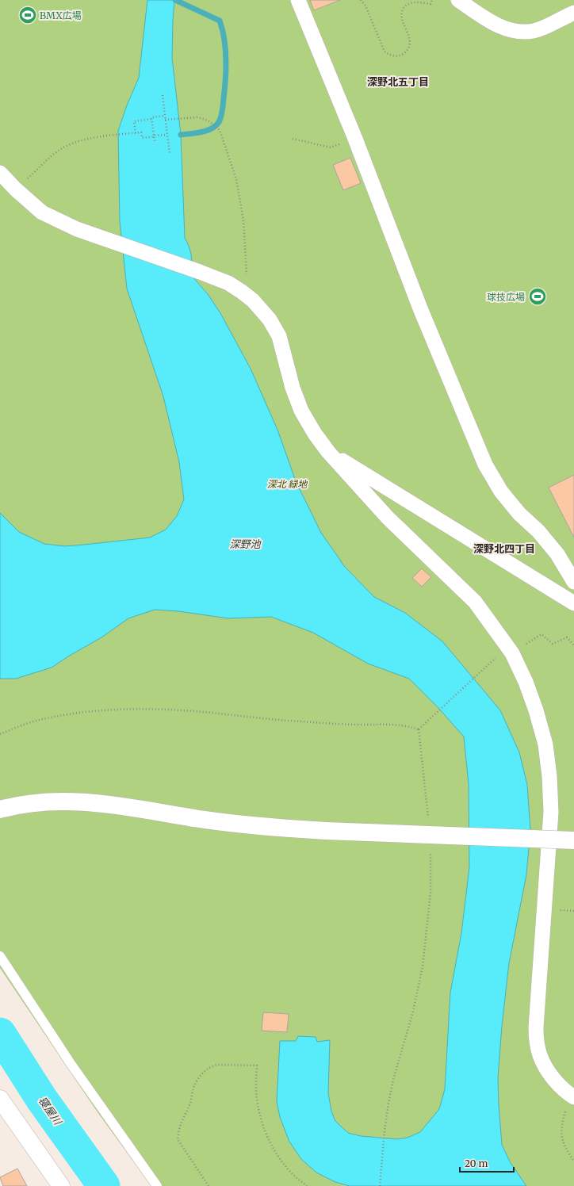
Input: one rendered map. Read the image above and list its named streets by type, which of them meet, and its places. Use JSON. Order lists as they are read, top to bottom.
{
  "districts": ["深野北五丁目", "深野北四丁目"],
  "water": ["深野池", "寝屋川"],
  "parks": ["深北 緑地"],
  "places": {
    "sports": ["BMX広場", "球技広場"]
  },
  "scale_bar": "20 m"
}
